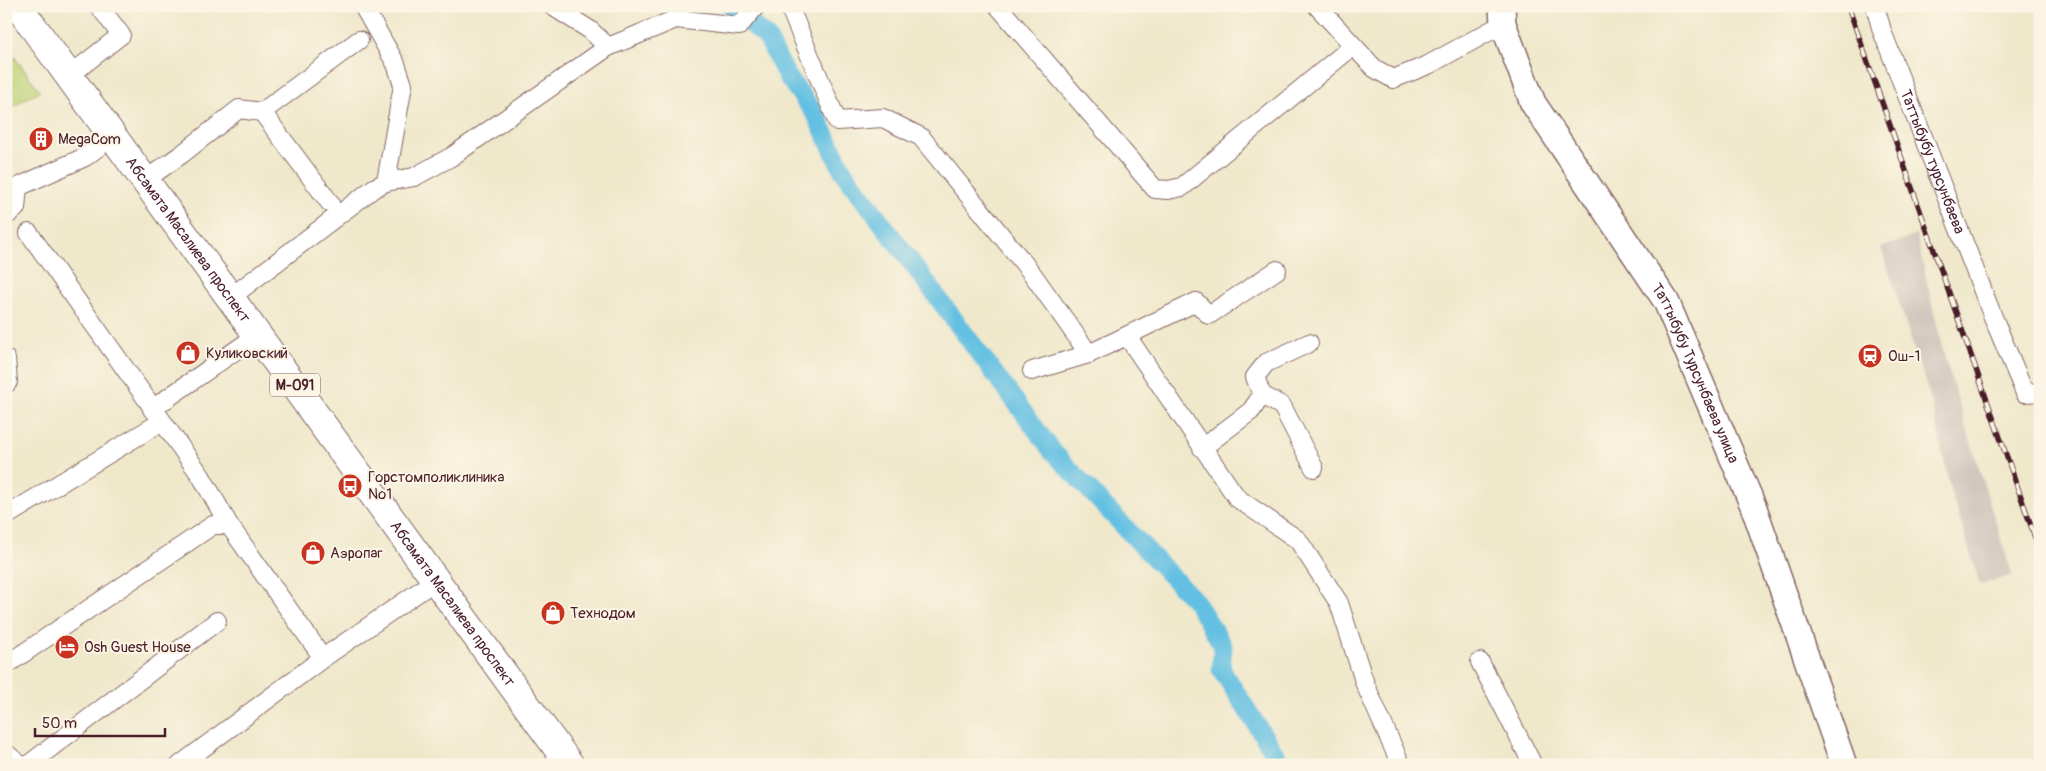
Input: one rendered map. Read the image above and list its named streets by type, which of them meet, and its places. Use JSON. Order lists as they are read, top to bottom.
{
  "streets": {
    "main road": ["Абсамата Масалиева проспект", "М-091"],
    "street": ["Таттыбубу турсунбаева", "Таттыбубу Турсунбаева улица"]
  },
  "places": {
    "building": ["MegaCom"],
    "shop": ["Куликовский", "Аэропаг", "Технодом"],
    "station": ["Ош-1"],
    "bus stop": ["Горстомполиклиника №1"],
    "hotel": ["Osh Guest House"]
  },
  "scale_bar": "50 m"
}
